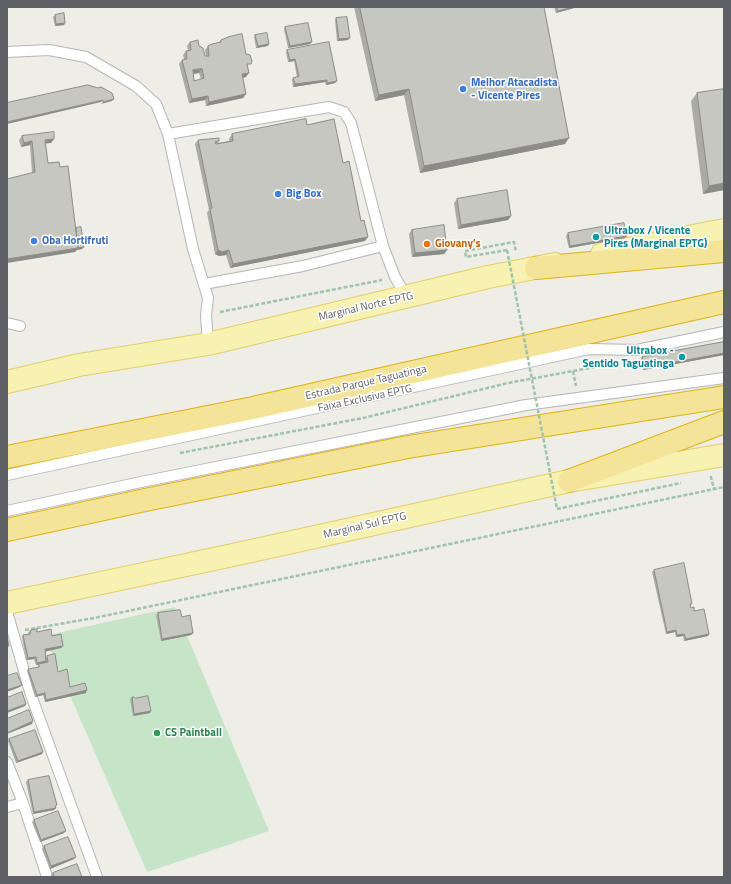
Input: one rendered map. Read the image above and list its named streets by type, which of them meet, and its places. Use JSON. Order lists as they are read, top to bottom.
{
  "streets": {
    "highway": ["Estrada Parque Taguatinga"],
    "main road": ["Marginal Norte EPTG", "Marginal Sul EPTG"],
    "lane": ["Faixa Exclusiva EPTG"]
  },
  "places": [
    "Melhor Atacadista - Vicente Pires",
    "Big Box",
    "Ultrabox / Vicente Pires (Marginal EPTG)",
    "Oba Hortifruti",
    "Giovany's",
    "Ultrabox - Sentido Taguatinga",
    "CS Paintball"
  ]
}
